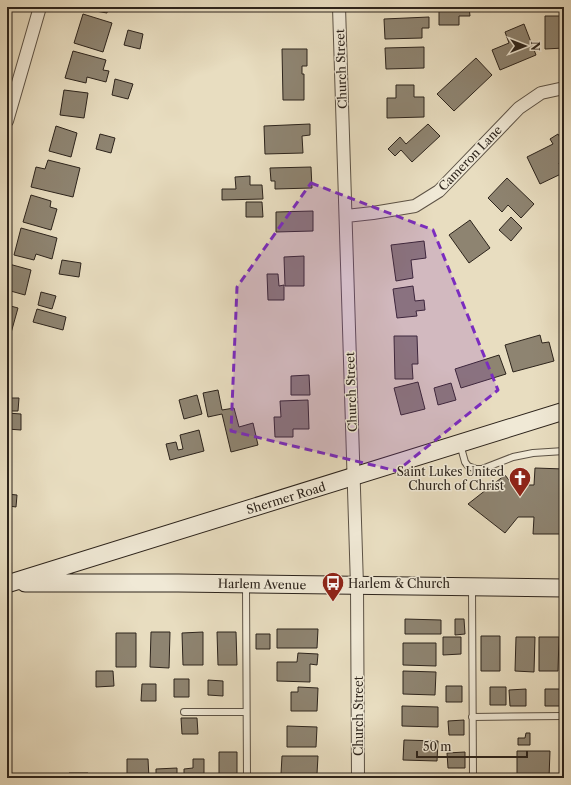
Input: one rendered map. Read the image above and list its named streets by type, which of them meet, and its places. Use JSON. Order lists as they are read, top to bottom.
{
  "streets": {
    "main road": ["Shermer Road", "Harlem Avenue"],
    "street": ["Church Street", "Cameron Lane"]
  },
  "crossings": [
    ["Church Street", "Cameron Lane"],
    ["Church Street", "Shermer Road"],
    ["Church Street", "Harlem Avenue"],
    ["Shermer Road", "Harlem Avenue"]
  ],
  "places": {
    "church": ["Saint Lukes United Church of Christ"],
    "bus stop": ["Harlem & Church"]
  },
  "scale_bar": "50 m",
  "north": "right"
}
